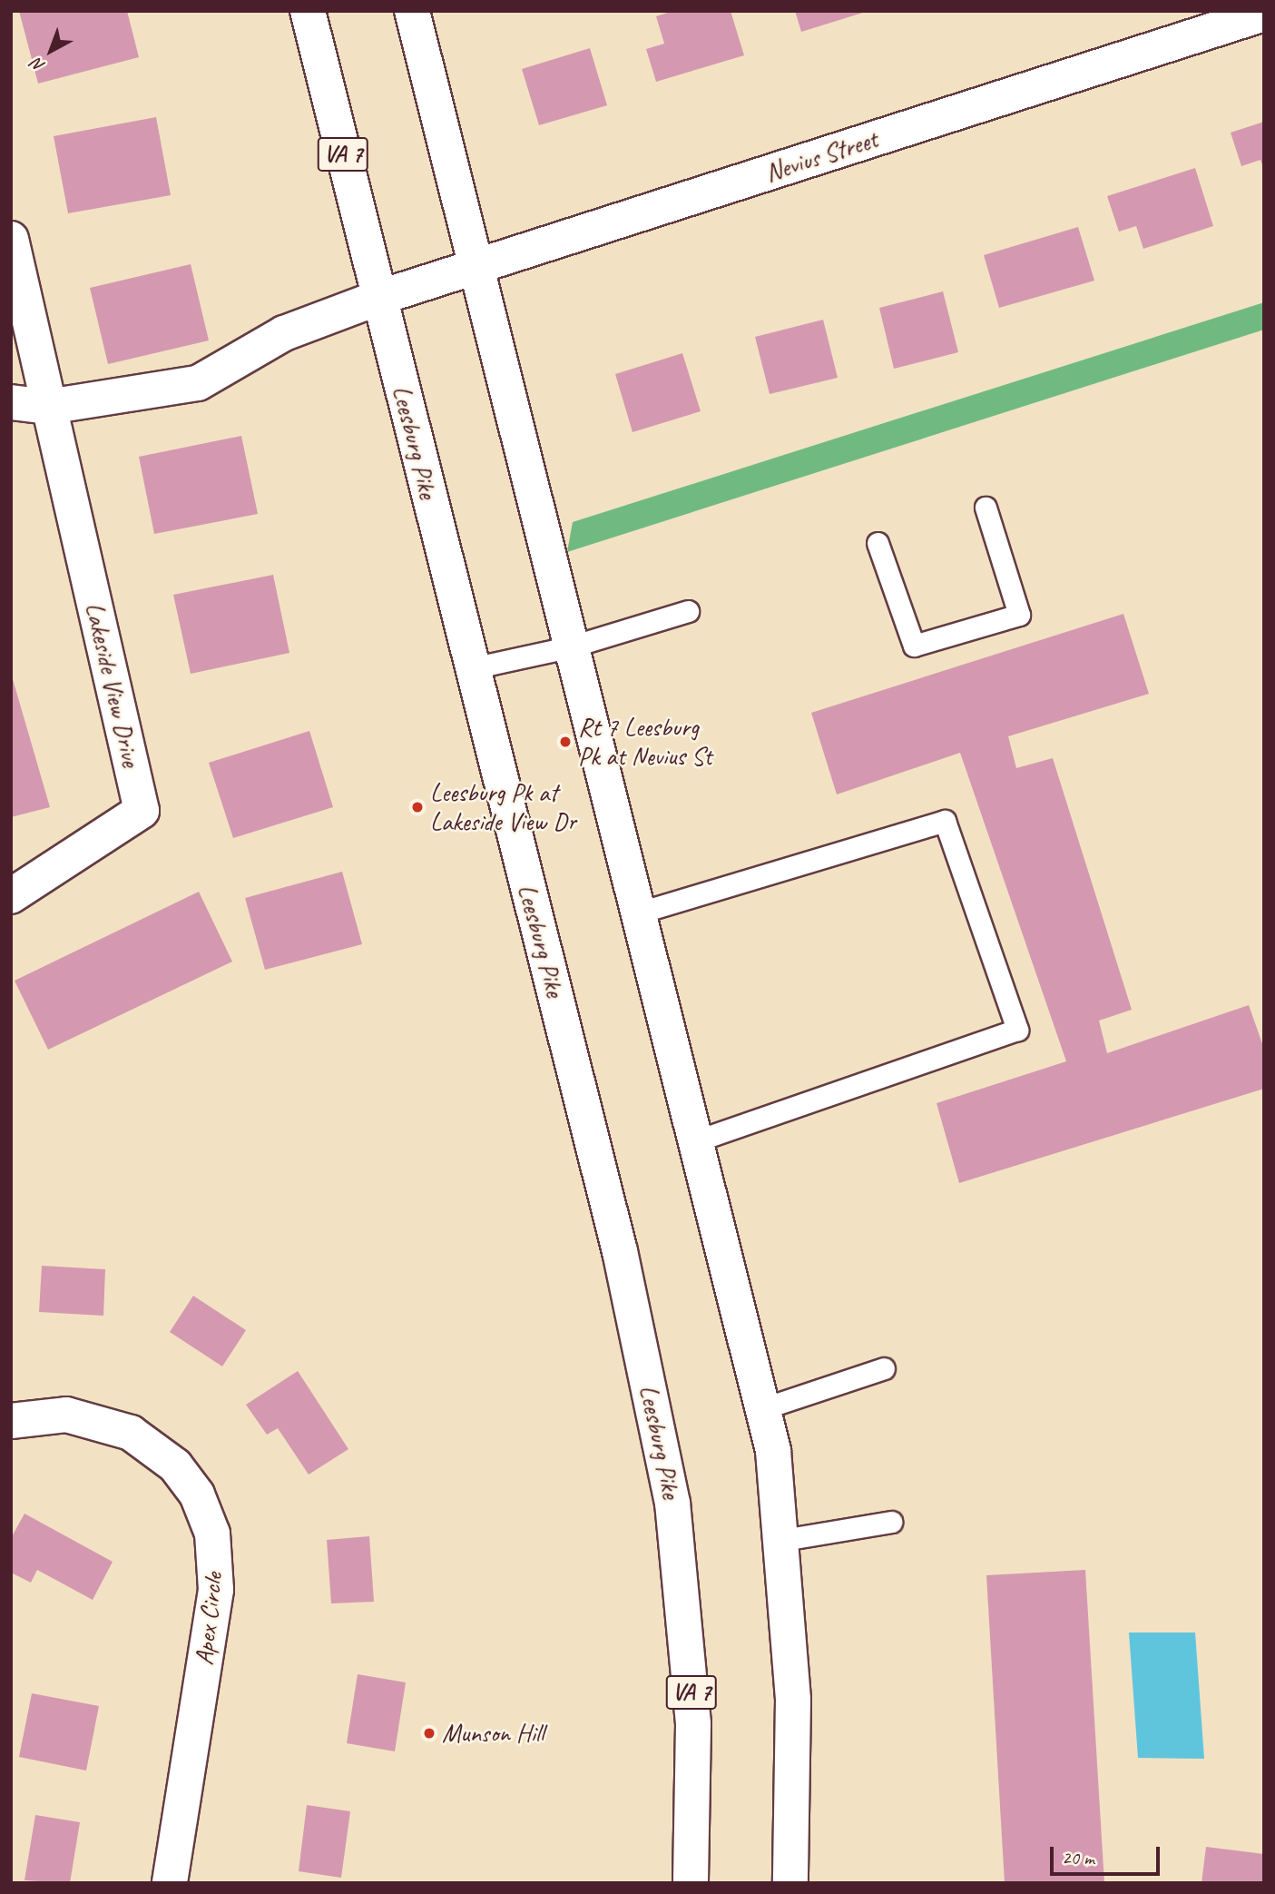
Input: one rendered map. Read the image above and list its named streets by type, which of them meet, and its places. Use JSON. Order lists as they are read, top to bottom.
{
  "streets": {
    "street": [
      "VA 7",
      "Nevius Street",
      "Leesburg Pike",
      "Lakeside View Drive",
      "Apex Circle"
    ]
  },
  "crossings": [
    ["Nevius Street", "Leesburg Pike"]
  ],
  "places": ["Rt 7 Leesburg Pk at Nevius St", "Leesburg Pk at Lakeside View Dr", "Munson Hill"],
  "scale_bar": "20 m",
  "north": "bottom left"
}
